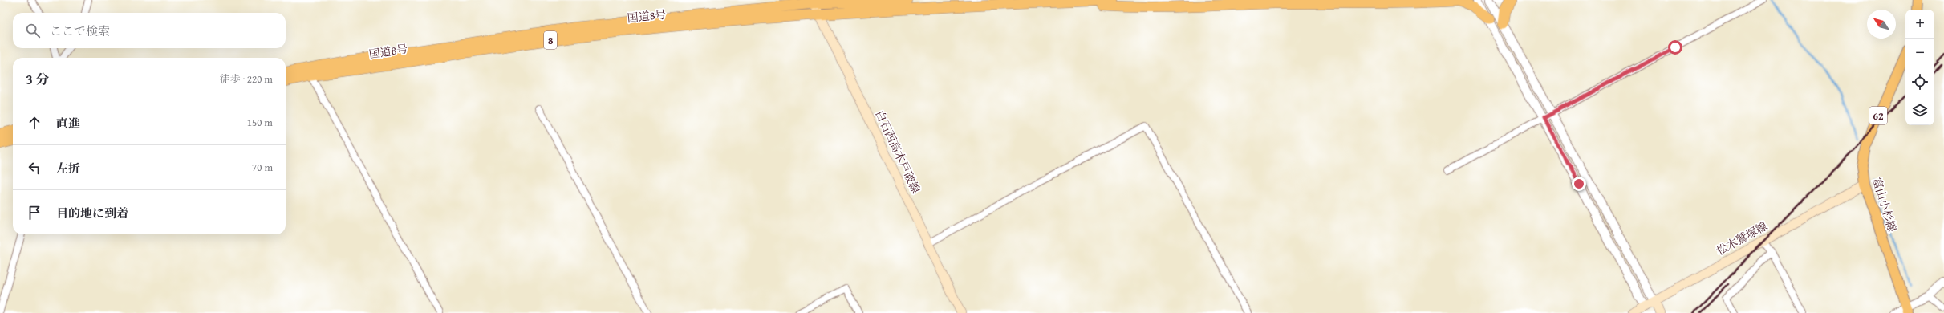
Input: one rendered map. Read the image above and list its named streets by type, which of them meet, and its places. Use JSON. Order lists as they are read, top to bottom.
{
  "streets": {
    "highway": ["国道8号", "8"],
    "main road": [
      "62",
      "白石西高木戸破線",
      "富山小杉線",
      "松木鷲塚線"
    ]
  },
  "crossings": [
    ["国道8号", "白石西高木戸破線"],
    ["富山小杉線", "松木鷲塚線"]
  ],
  "north": "top left",
  "page": {
    "map_buttons": ["+", "−"],
    "search": "ここで検索",
    "heading": ["3 分", "徒歩 · 220 m"],
    "list": [
      ["直進", "150 m"],
      ["左折", "70 m"],
      "目的地に到着"
    ]
  }
}
